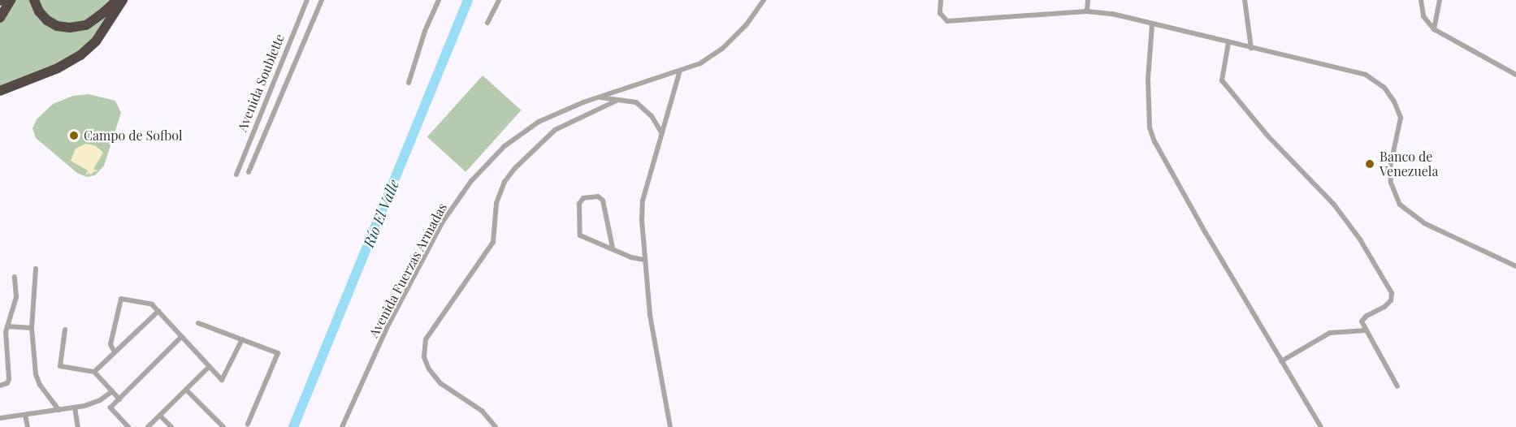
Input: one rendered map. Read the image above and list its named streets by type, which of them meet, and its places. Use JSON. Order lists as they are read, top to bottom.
{
  "streets": {
    "street": ["Avenida Soublette", "Avenida Fuerzas Armadas"]
  },
  "water": ["Río El Valle"],
  "places": ["Campo de Sofbol", "Banco de Venezuela"]
}
